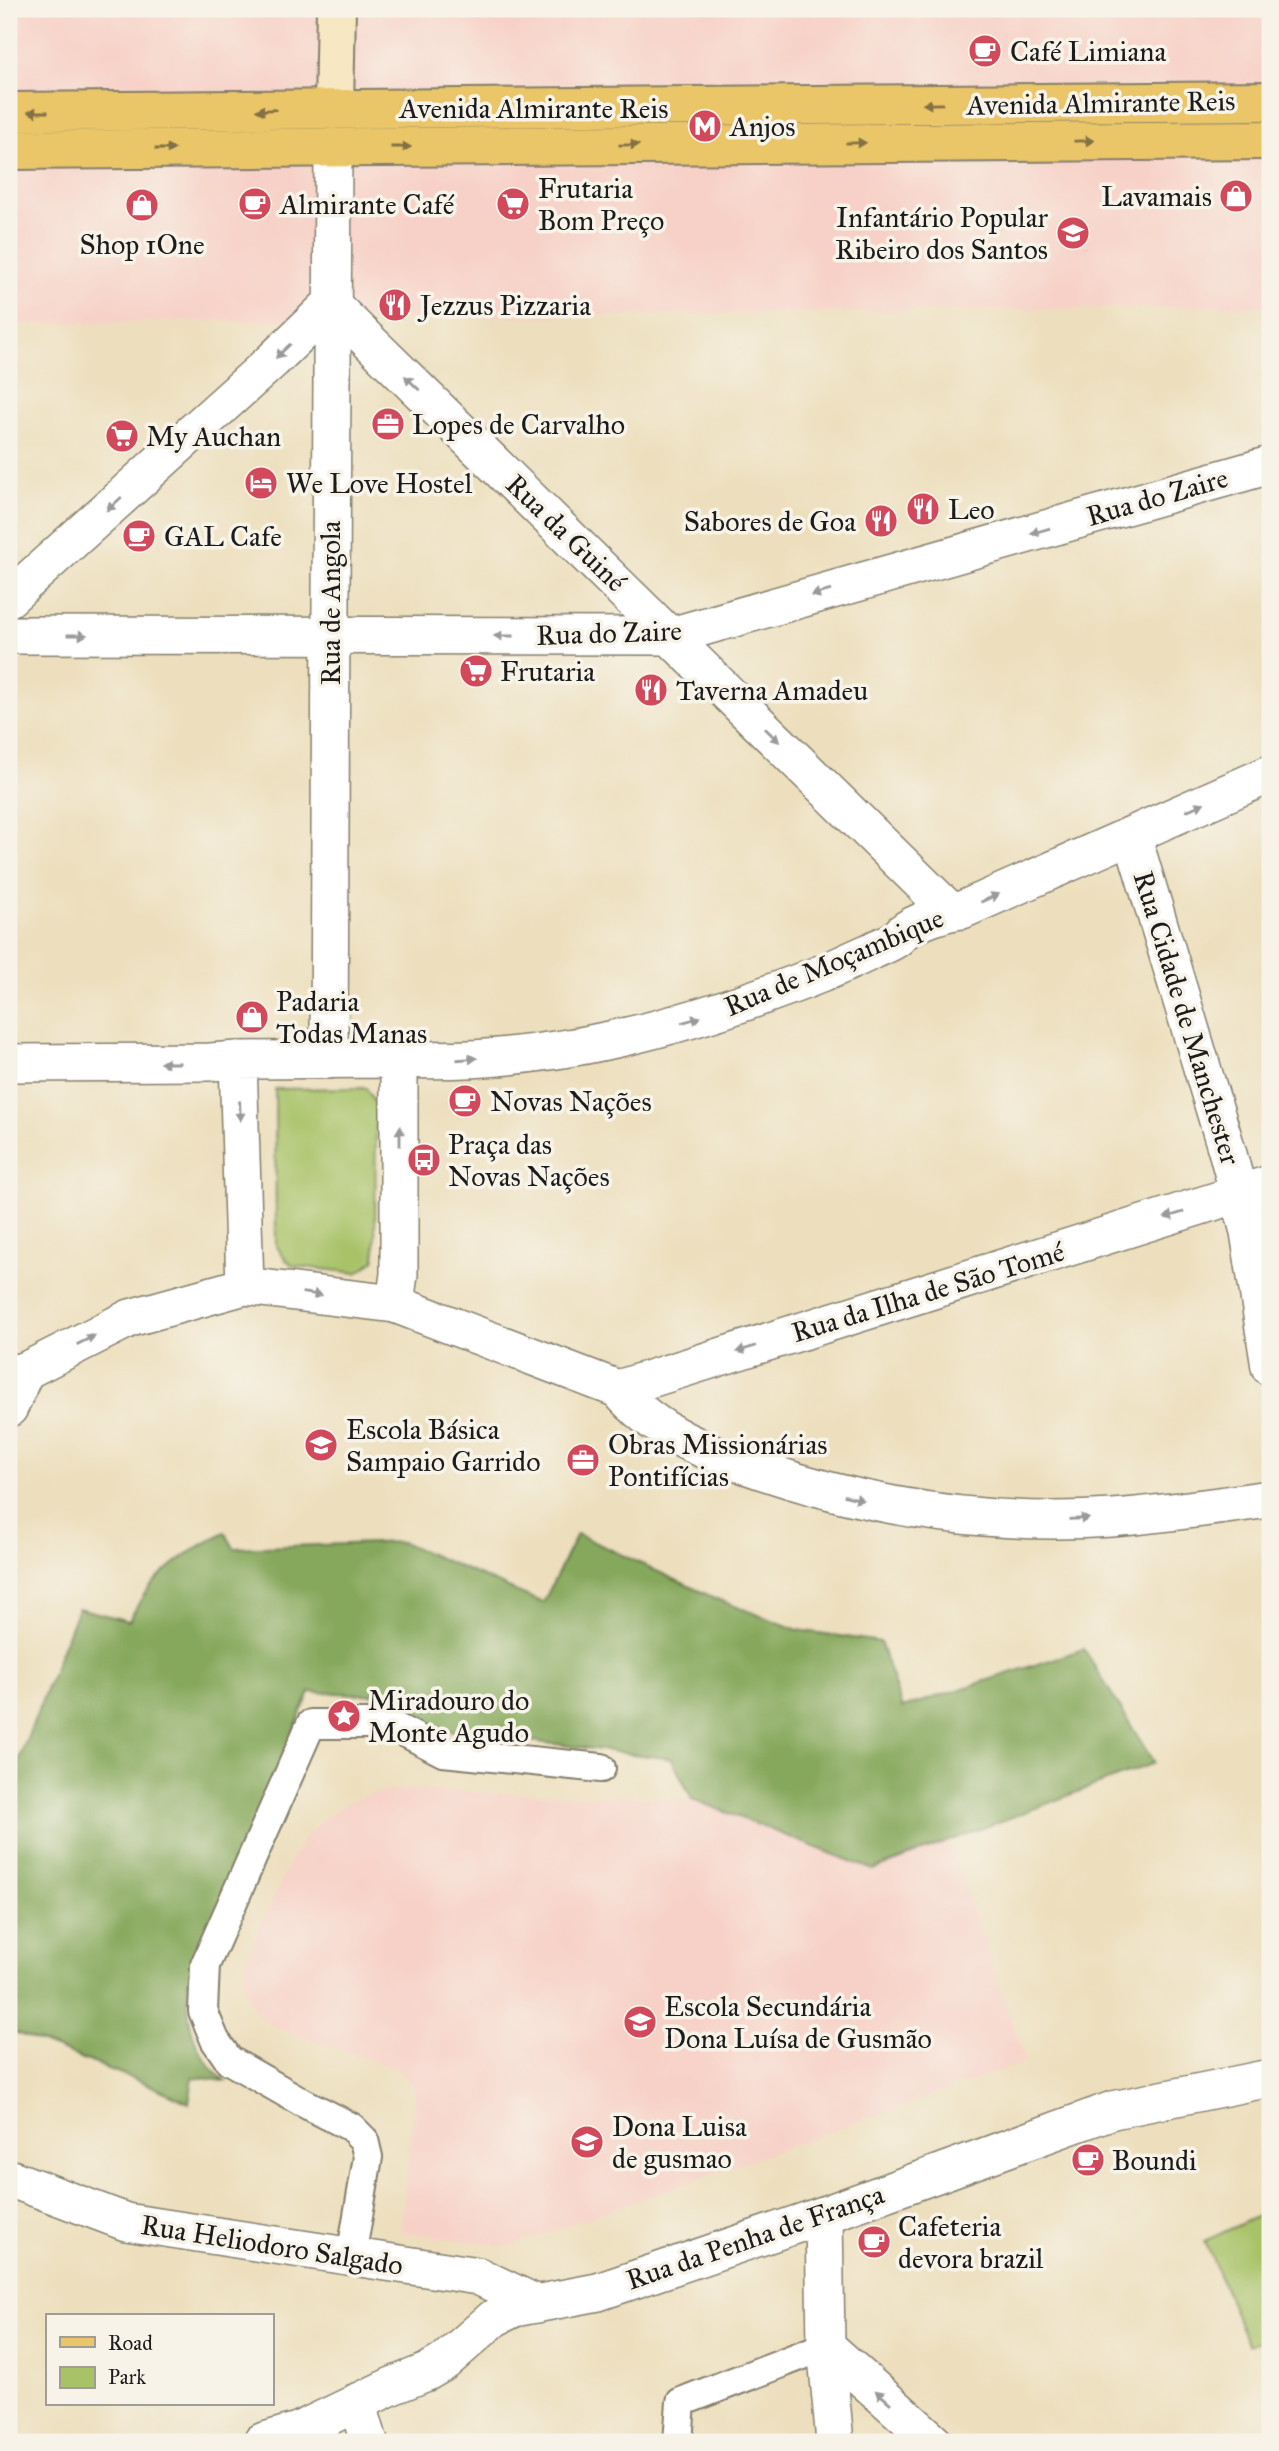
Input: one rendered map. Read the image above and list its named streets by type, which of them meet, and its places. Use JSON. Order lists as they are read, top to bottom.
{
  "streets": {
    "main road": ["Avenida Almirante Reis"],
    "street": [
      "Rua do Zaire",
      "Rua da Guiné",
      "Rua de Angola",
      "Rua de Moçambique",
      "Rua Cidade de Manchester",
      "Rua da Ilha de São Tomé",
      "Rua da Penha de França",
      "Rua Heliodoro Salgado"
    ]
  },
  "crossings": [
    ["Avenida Almirante Reis", "Rua de Angola"],
    ["Rua do Zaire", "Rua da Guiné"],
    ["Rua do Zaire", "Rua de Angola"],
    ["Rua da Guiné", "Rua de Angola"],
    ["Rua da Guiné", "Rua de Moçambique"],
    ["Rua de Moçambique", "Rua Cidade de Manchester"],
    ["Rua Cidade de Manchester", "Rua da Ilha de São Tomé"],
    ["Rua da Penha de França", "Rua Heliodoro Salgado"]
  ],
  "one_way": ["Rua de Moçambique", "Rua da Ilha de São Tomé"],
  "places": {
    "cafe": [
      "Café Limiana",
      "Almirante Café",
      "GAL Cafe",
      "Novas Nações",
      "Boundi",
      "Cafeteria devora brazil"
    ],
    "metro station": ["Anjos"],
    "shop": ["Lavamais", "Shop 1One", "Padaria Todas Manas"],
    "supermarket": ["Frutaria Bom Preço", "My Auchan", "Frutaria"],
    "school or university": [
      "Infantário Popular Ribeiro dos Santos",
      "Escola Básica Sampaio Garrido",
      "Escola Secundária Dona Luísa de Gusmão",
      "Dona Luisa de gusmao"
    ],
    "restaurant": [
      "Jezzus Pizzaria",
      "Leo",
      "Sabores de Goa",
      "Taverna Amadeu"
    ],
    "office": ["Lopes de Carvalho", "Obras Missionárias Pontifícias"],
    "hotel": ["We Love Hostel"],
    "bus stop": ["Praça das Novas Nações"],
    "place": ["Miradouro do Monte Agudo"]
  },
  "legend": ["Road", "Park"]
}
